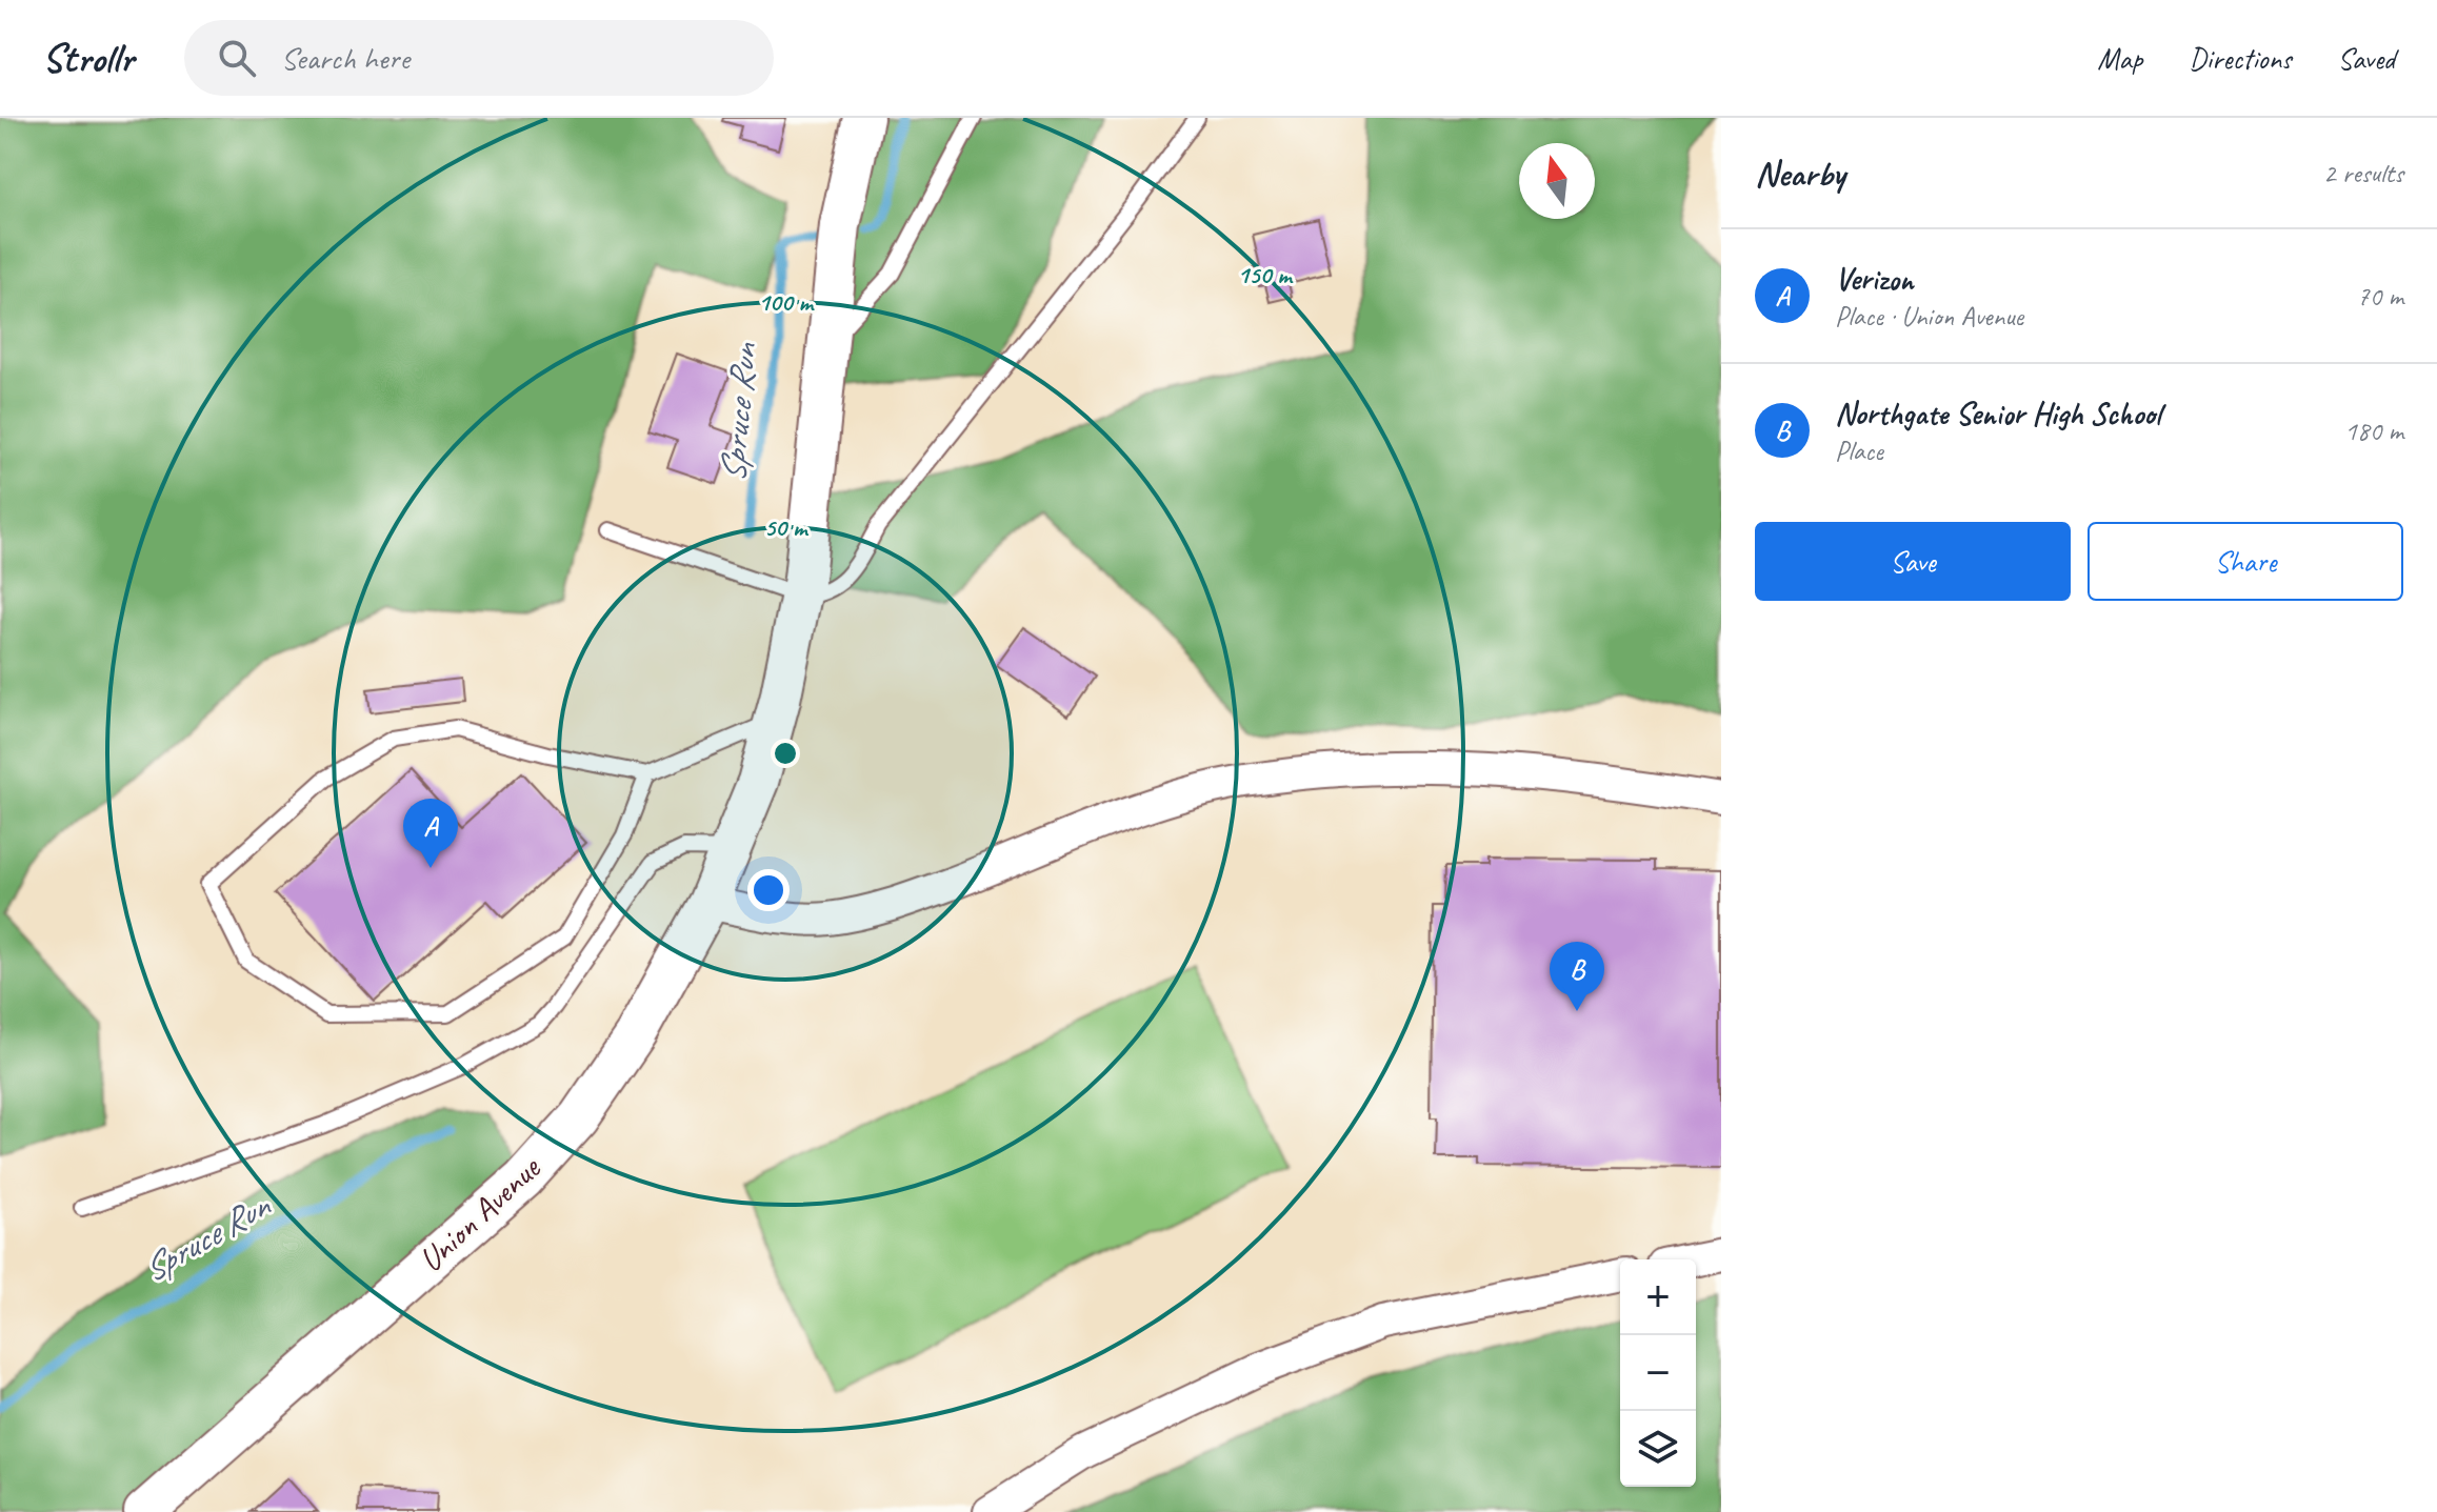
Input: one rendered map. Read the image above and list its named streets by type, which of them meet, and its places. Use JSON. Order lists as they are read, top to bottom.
{
  "streets": {
    "street": ["Union Avenue"]
  },
  "water": ["Spruce Run"],
  "north": "top",
  "page": {
    "header": "Strollr",
    "search": "Search here",
    "nav": ["Map", "Directions", "Saved"],
    "heading": ["Nearby", "2 results"],
    "list": [
      {
        "mark": "A",
        "name": "Verizon",
        "note": "Place · Union Avenue",
        "value": "70 m"
      },
      {
        "mark": "B",
        "name": "Northgate Senior High School",
        "note": "Place",
        "value": "180 m"
      }
    ],
    "buttons": ["Save", "Share"],
    "pins": ["A", "B"],
    "map_buttons": ["+", "−"]
  },
  "rings": ["150 m", "100 m", "50 m"]
}
